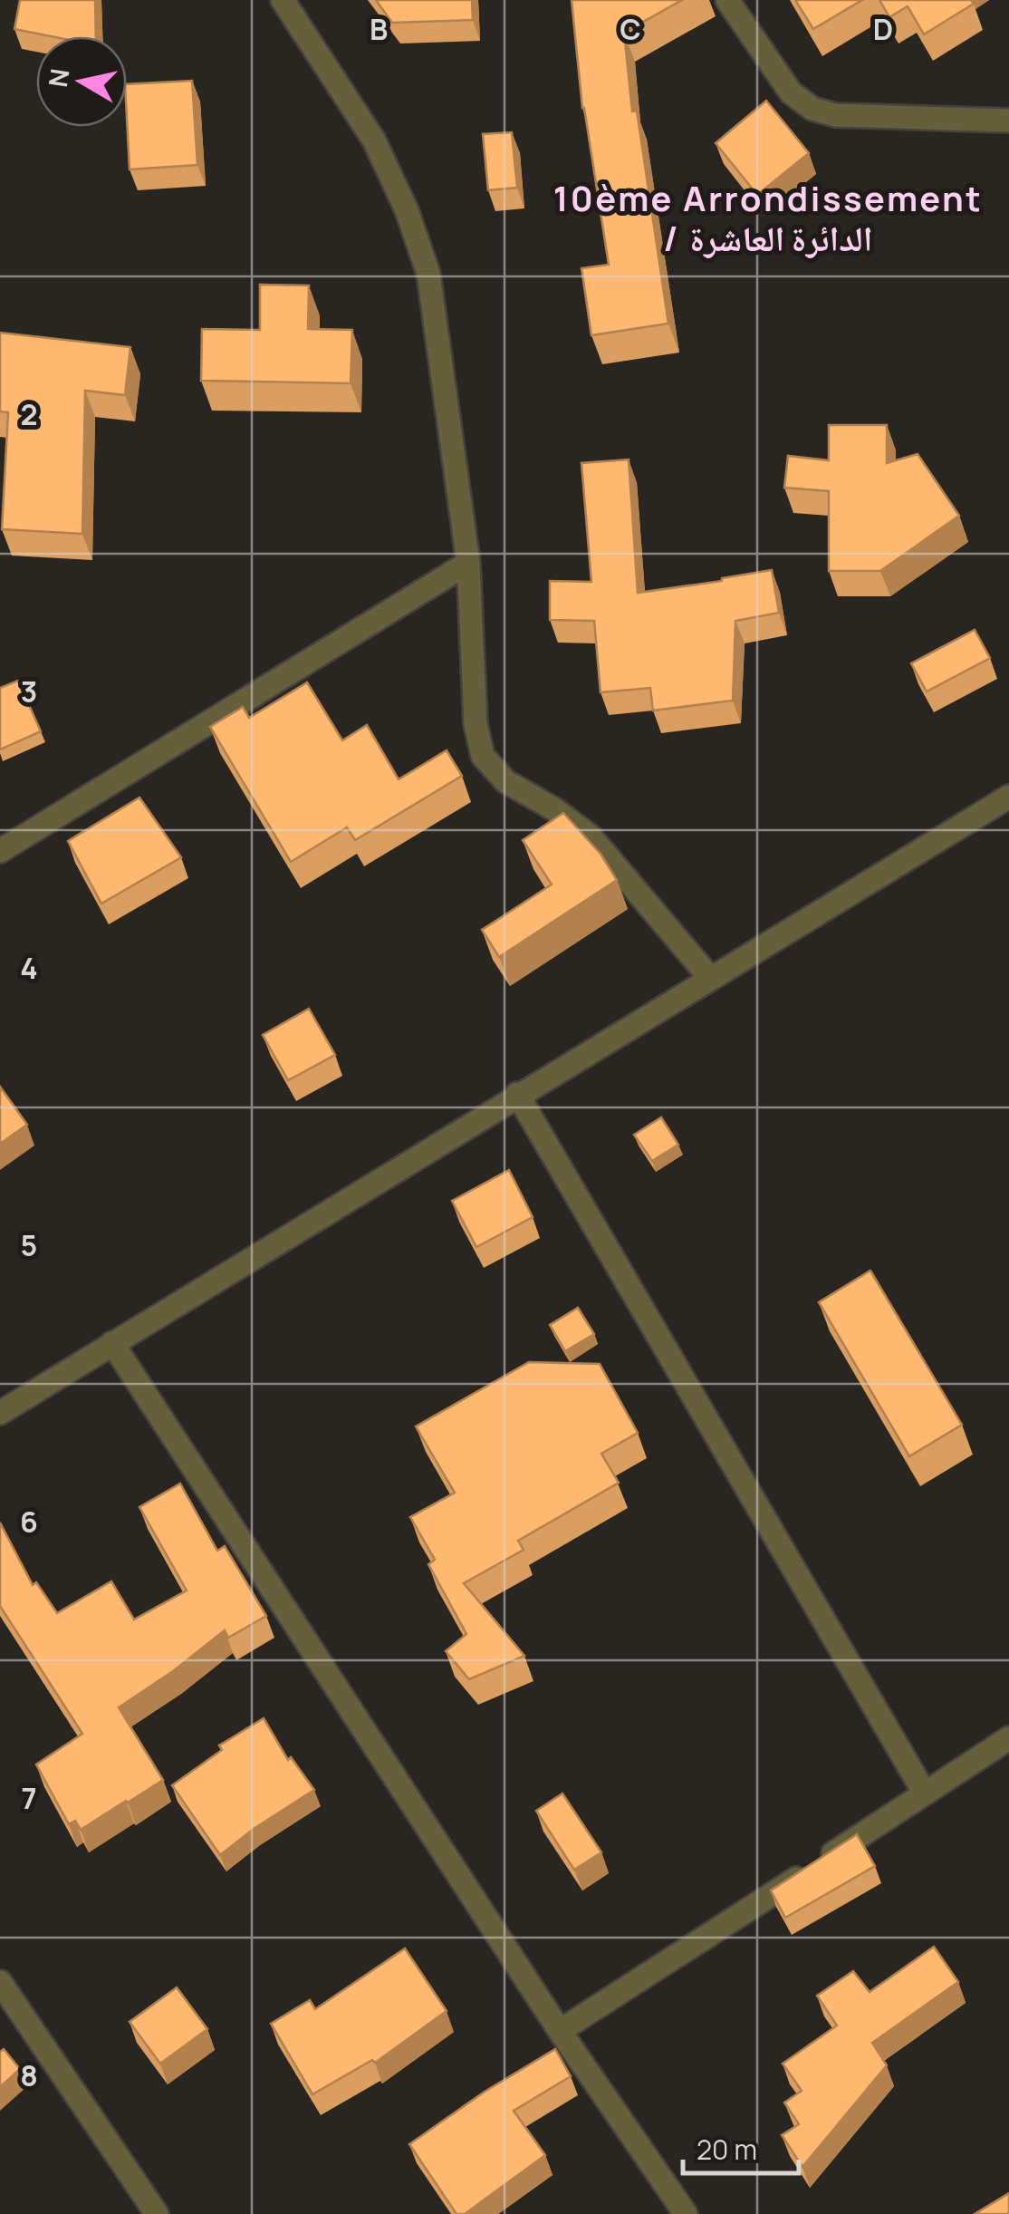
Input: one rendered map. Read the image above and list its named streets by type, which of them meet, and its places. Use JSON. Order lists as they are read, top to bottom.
{
  "districts": ["10ème Arrondissement / الدائرة العاشرة"],
  "scale_bar": "20 m",
  "north": "left",
  "grid": {
    "columns": ["B", "C", "D"],
    "rows": [
      "2",
      "3",
      "4",
      "5",
      "6",
      "7",
      "8"
    ]
  }
}
